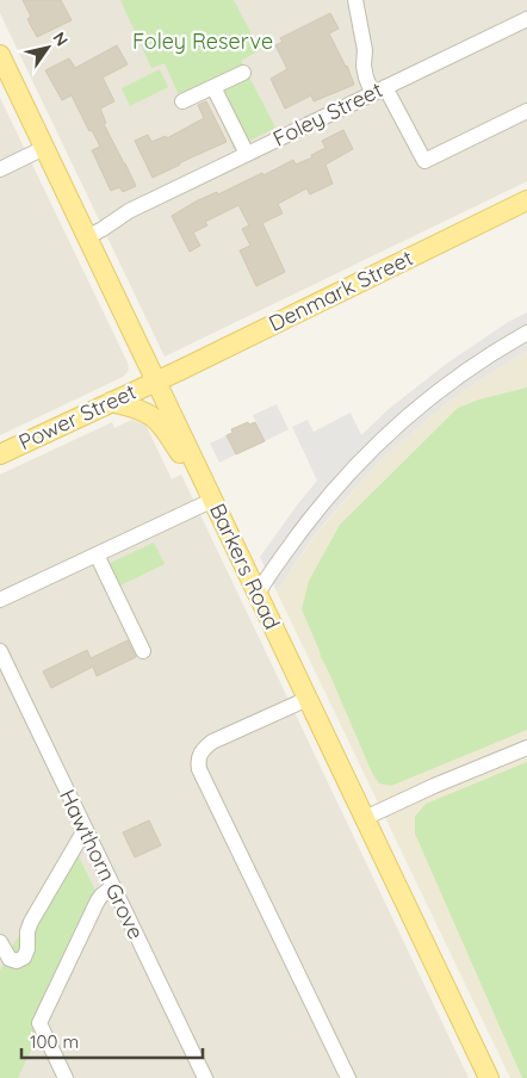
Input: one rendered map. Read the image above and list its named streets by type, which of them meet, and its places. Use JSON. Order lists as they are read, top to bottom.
{
  "streets": {
    "main road": ["Denmark Street", "Power Street", "Barkers Road"],
    "street": ["Foley Street", "Hawthorn Grove"]
  },
  "crossings": [
    ["Foley Street", "Barkers Road"],
    ["Denmark Street", "Power Street"],
    ["Denmark Street", "Barkers Road"],
    ["Power Street", "Barkers Road"]
  ],
  "parks": ["Foley Reserve"],
  "scale_bar": "100 m",
  "north": "top right"
}
